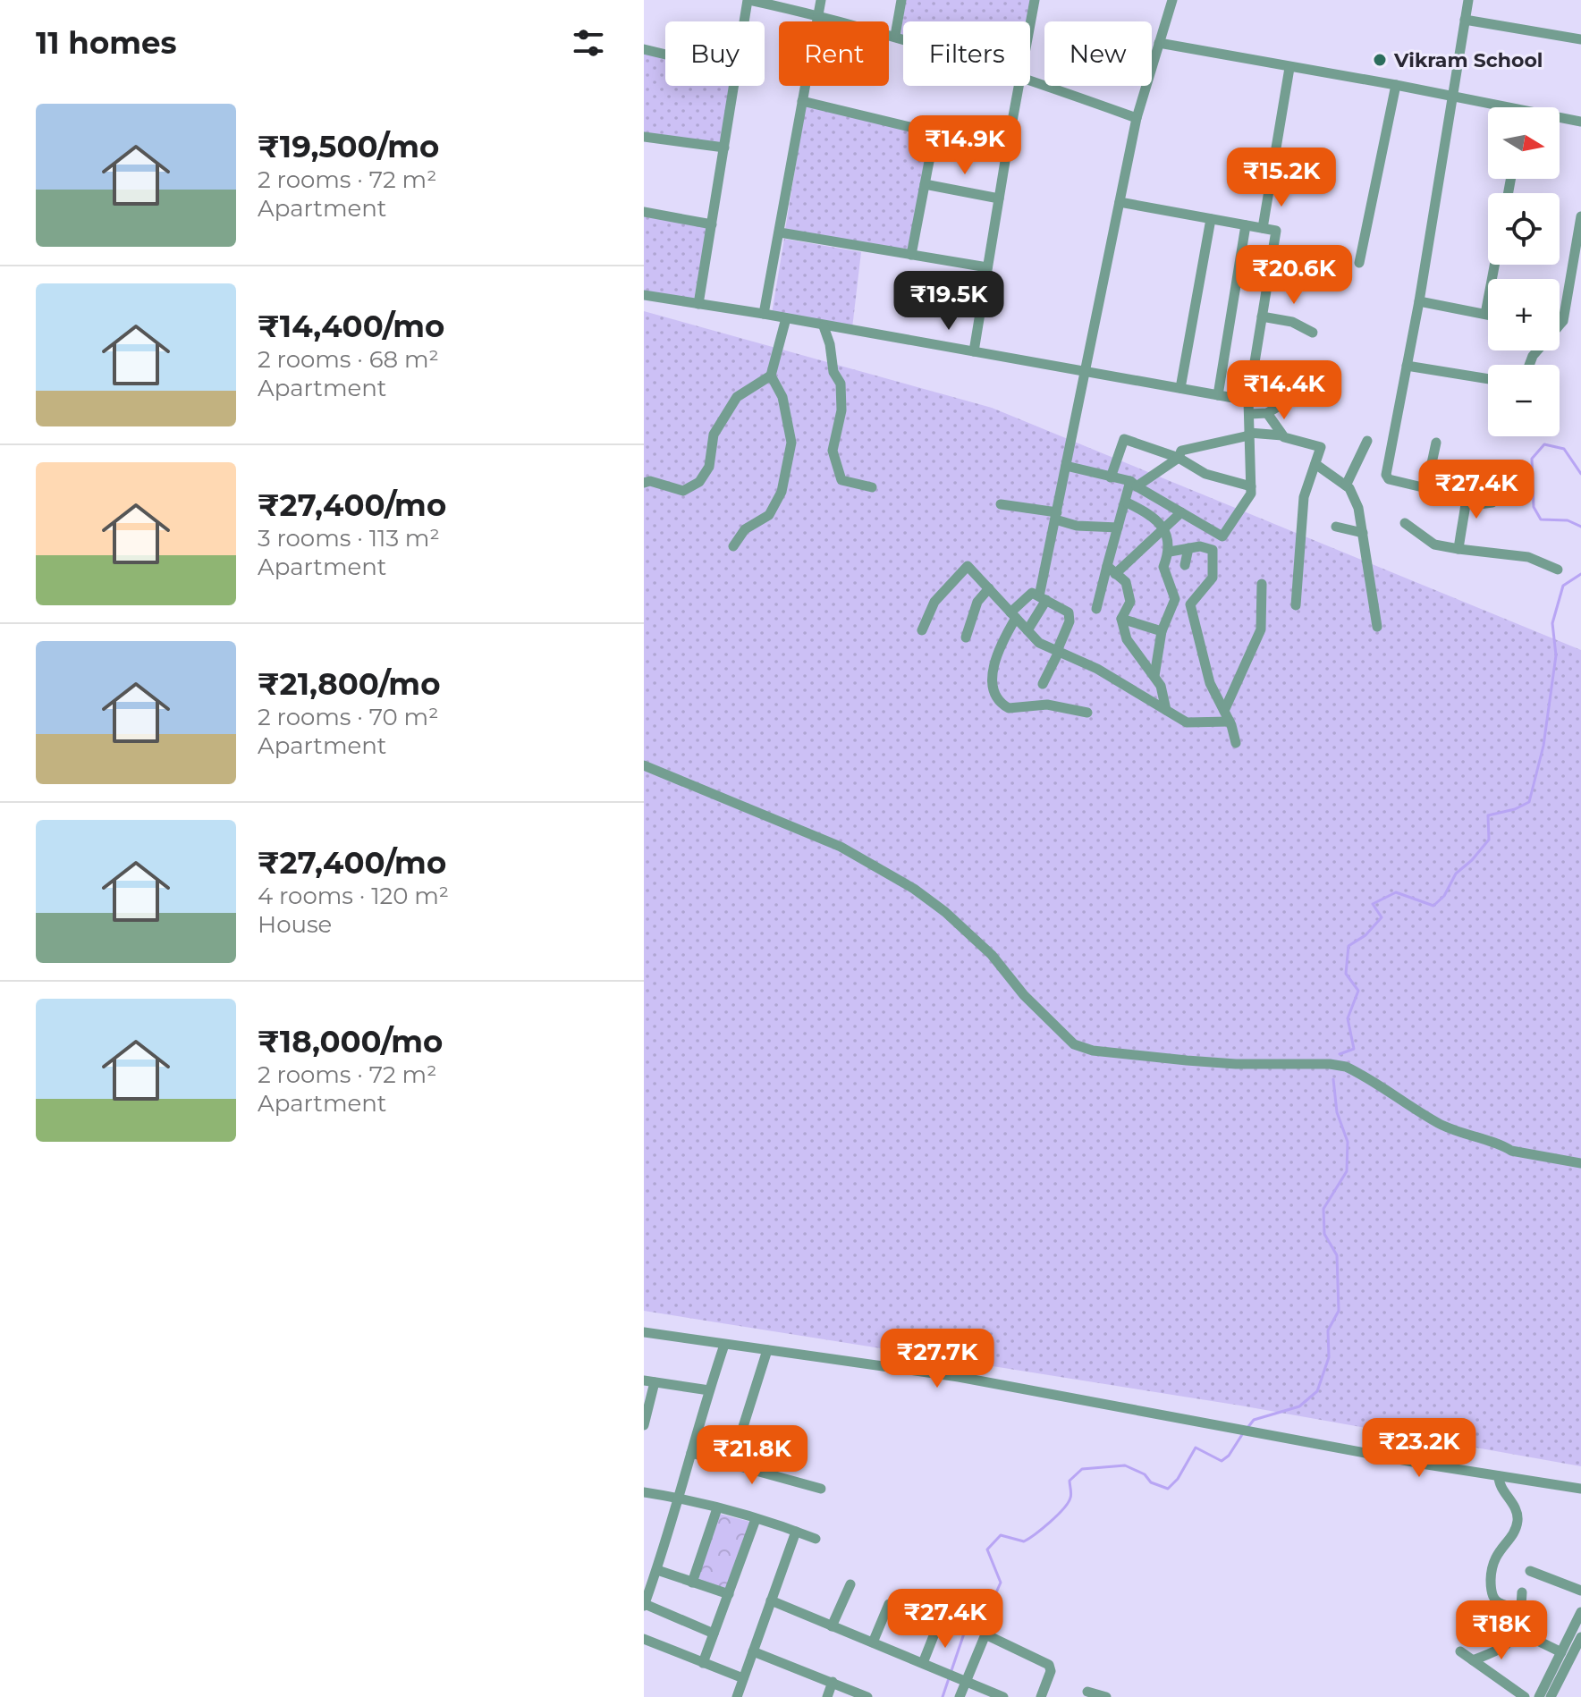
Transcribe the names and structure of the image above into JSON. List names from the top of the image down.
{
  "places": ["Vikram School"],
  "north": "right",
  "page": {
    "heading": "11 homes",
    "chip": [
      "Buy",
      "Rent",
      "Filters",
      "New"
    ],
    "list": [
      {
        "name": "₹19,500/mo",
        "note": "2 rooms · 72 m² · Apartment"
      },
      {
        "name": "₹14,400/mo",
        "note": "2 rooms · 68 m² · Apartment"
      },
      {
        "name": "₹27,400/mo",
        "note": "3 rooms · 113 m² · Apartment"
      },
      {
        "name": "₹21,800/mo",
        "note": "2 rooms · 70 m² · Apartment"
      },
      {
        "name": "₹27,400/mo",
        "note": "4 rooms · 120 m² · House"
      },
      {
        "name": "₹18,000/mo",
        "note": "2 rooms · 72 m² · Apartment"
      }
    ],
    "map_buttons": ["+", "−"],
    "price": [
      "₹14.9K",
      "₹15.2K",
      "₹20.6K",
      "₹19.5K",
      "₹14.4K",
      "₹27.4K",
      "₹27.7K",
      "₹23.2K",
      "₹21.8K",
      "₹27.4K",
      "₹18K"
    ]
  }
}
